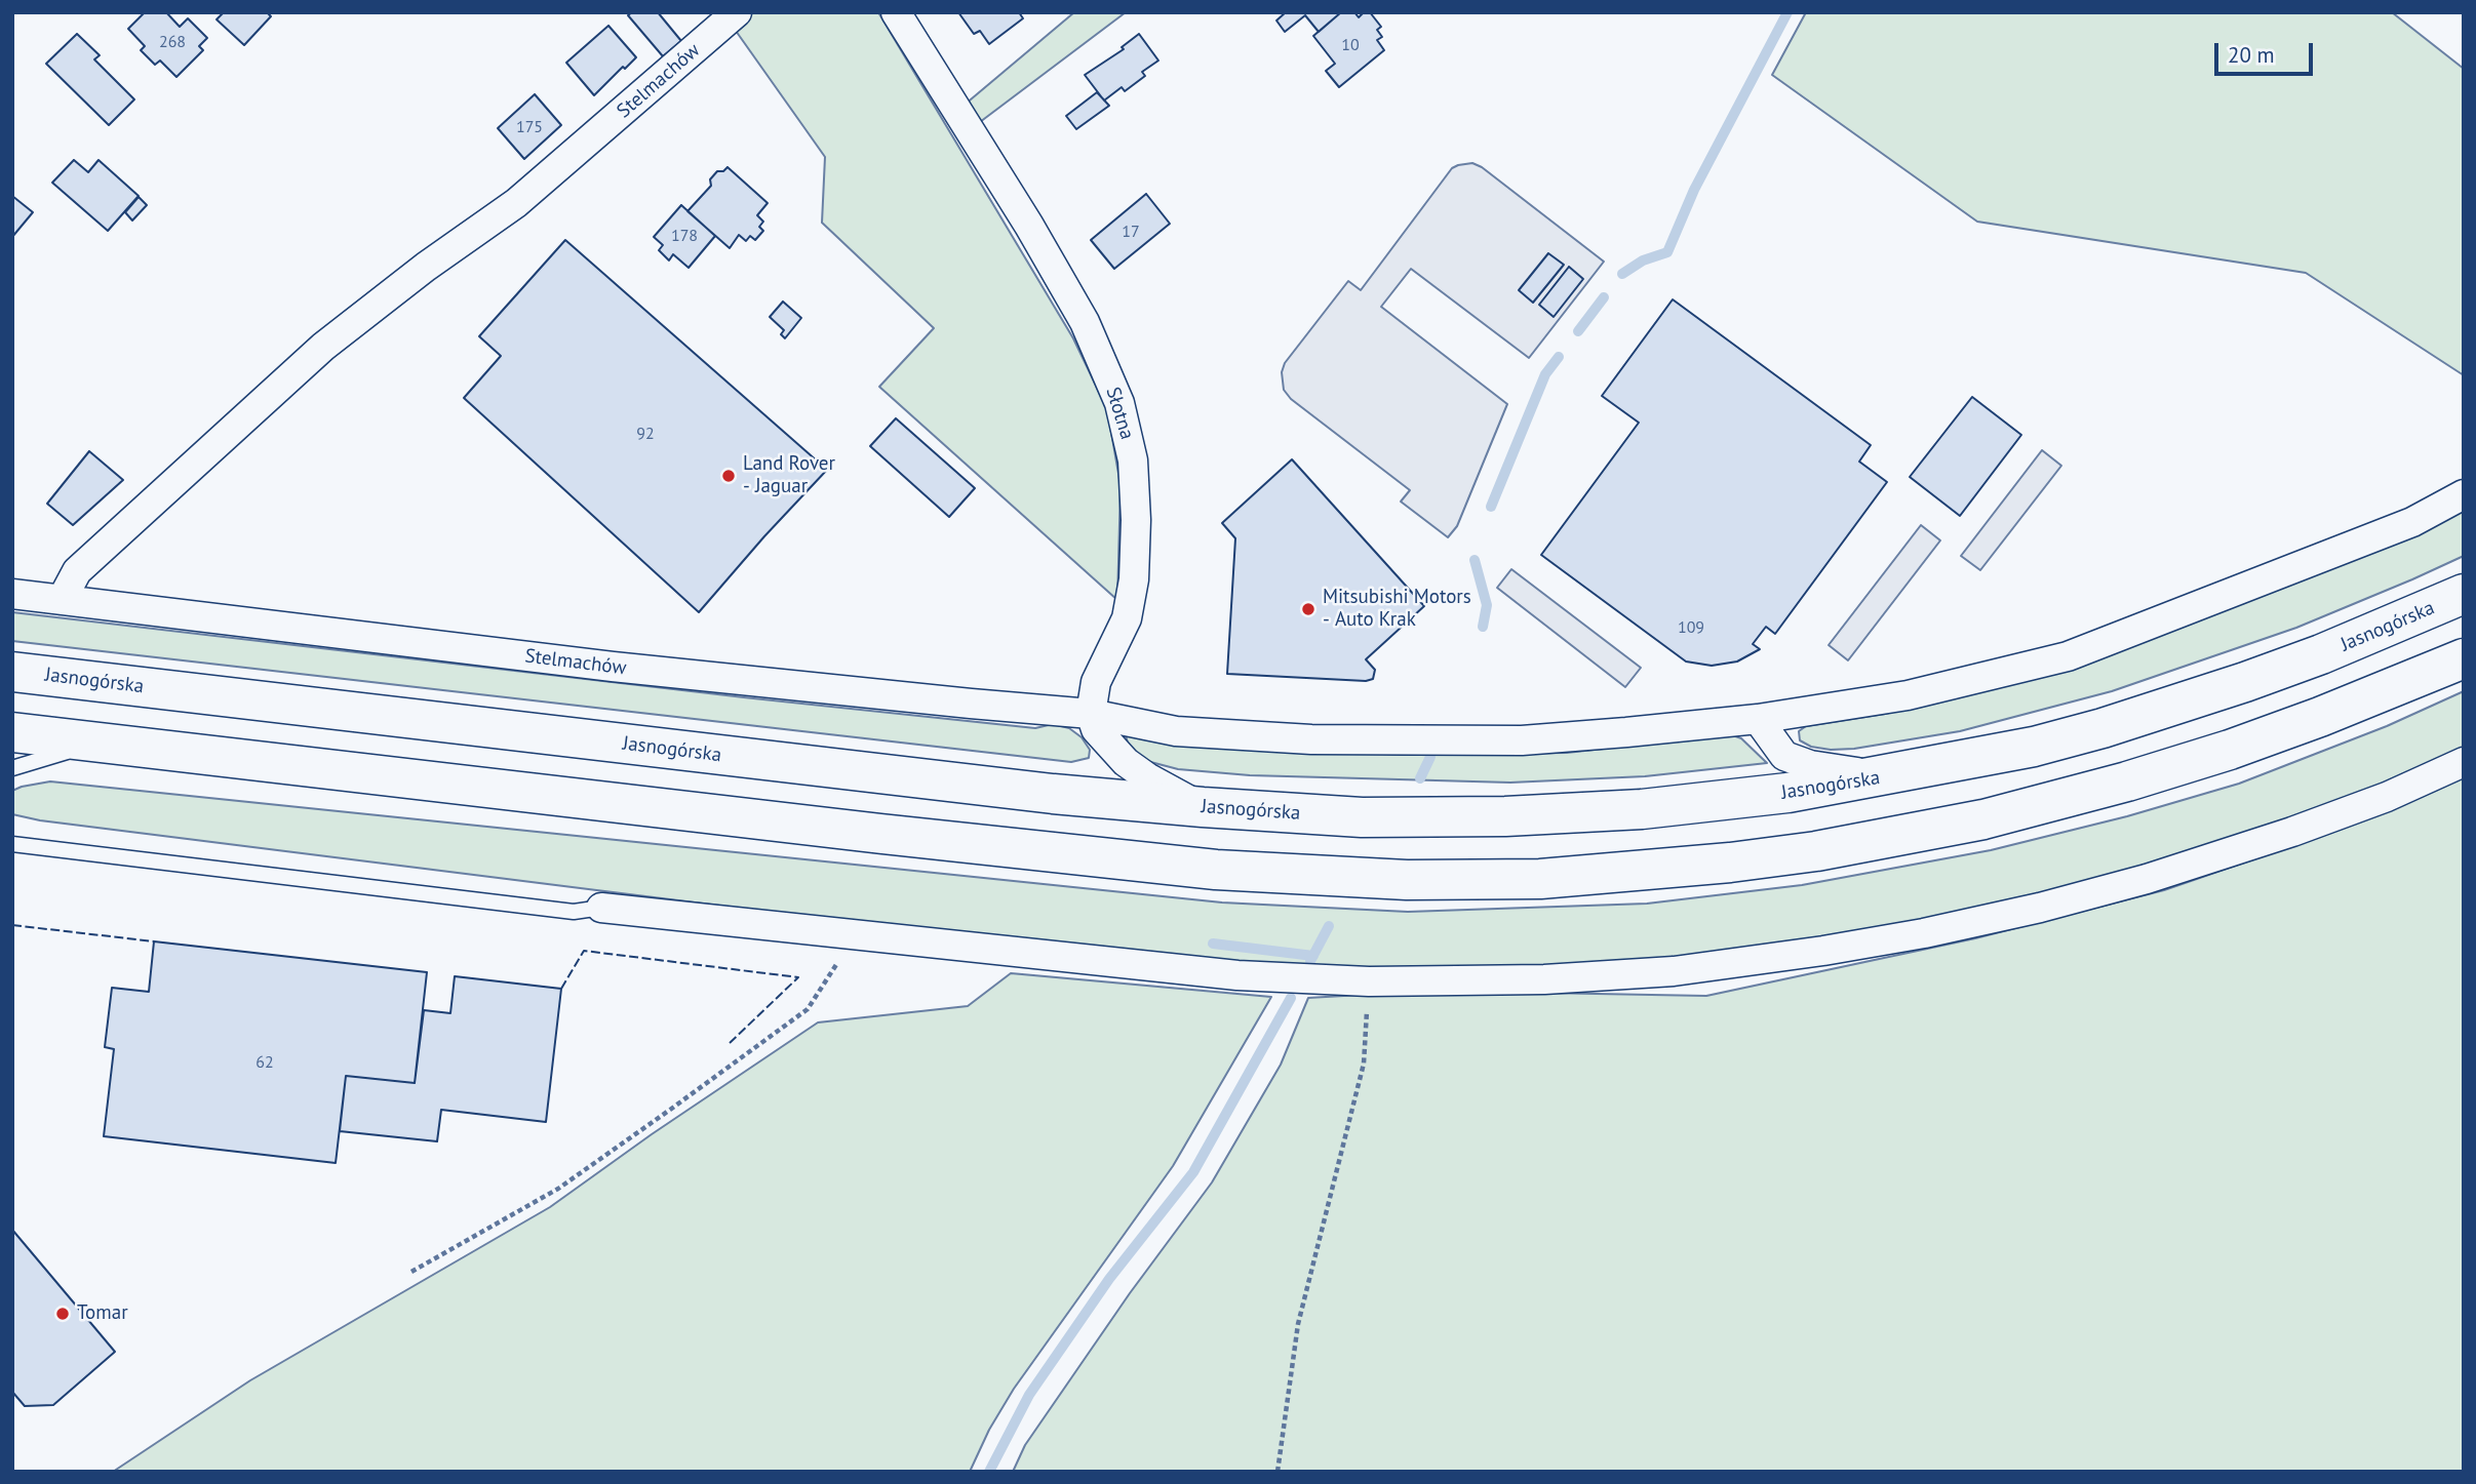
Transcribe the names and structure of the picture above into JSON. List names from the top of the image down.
{
  "streets": {
    "main road": ["Jasnogórska"],
    "street": ["Stelmachów", "Słotna"]
  },
  "crossings": [
    ["Stelmachów", "Słotna"]
  ],
  "places": ["Land Rover - Jaguar", "Mitsubishi Motors - Auto Krak", "Tomar"],
  "house_numbers": [
    "268",
    "10",
    "175",
    "17",
    "178",
    "92",
    "109",
    "62"
  ],
  "scale_bar": "20 m"
}
